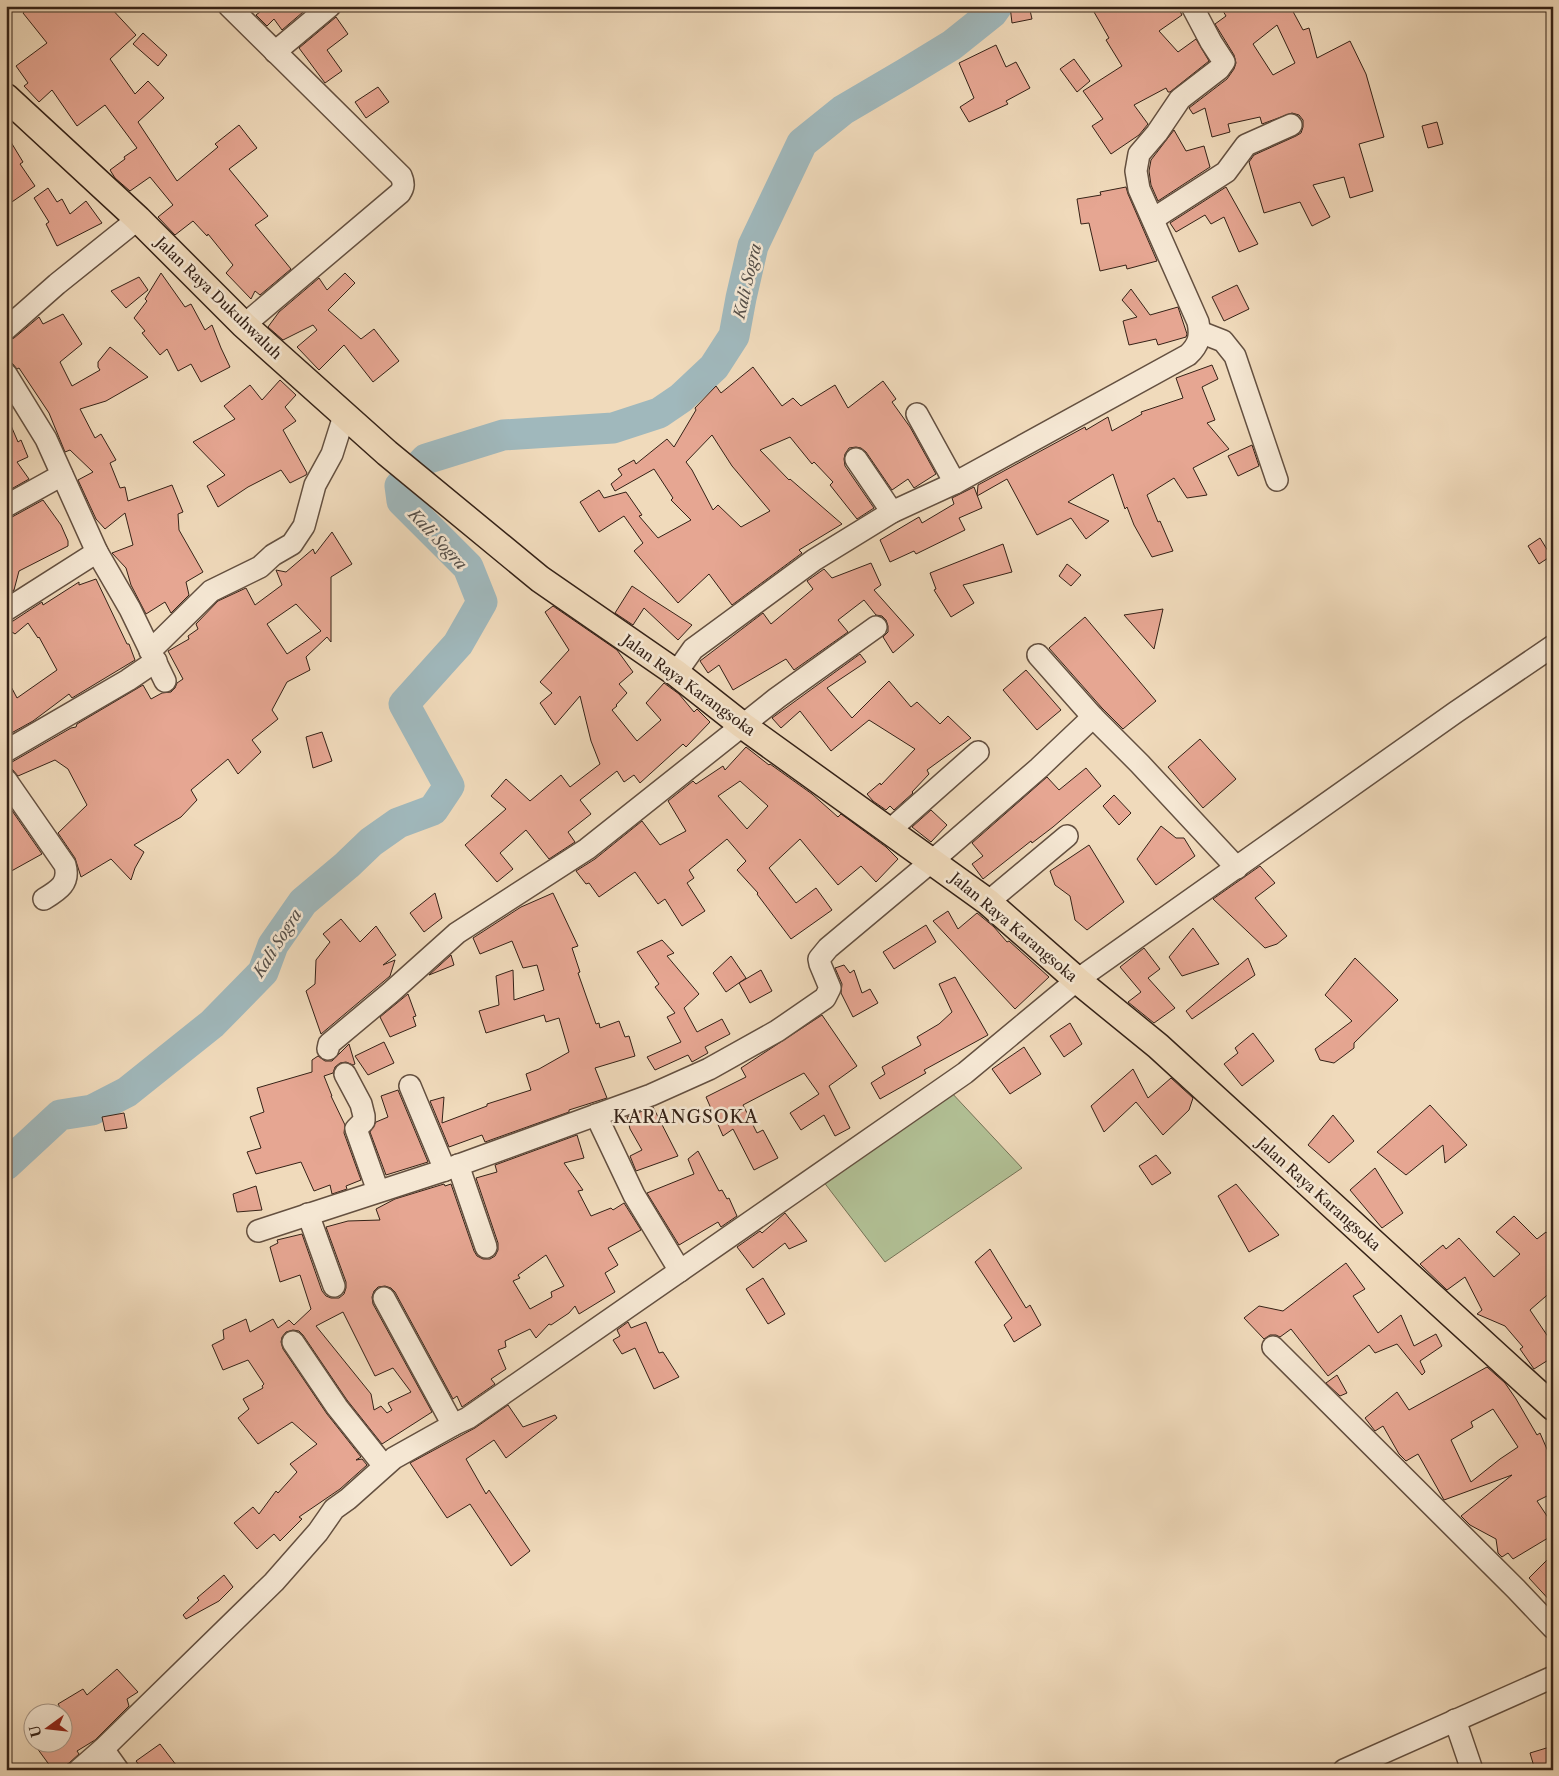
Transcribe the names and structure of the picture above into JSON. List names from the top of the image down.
{
  "streets": {
    "main road": ["Jalan Raya Dukuhwaluh", "Jalan Raya Karangsoka"]
  },
  "crossings": [
    ["Jalan Raya Dukuhwaluh", "Jalan Raya Karangsoka"]
  ],
  "districts": ["KARANGSOKA"],
  "water": ["Kali Sogra"],
  "north": "left"
}
